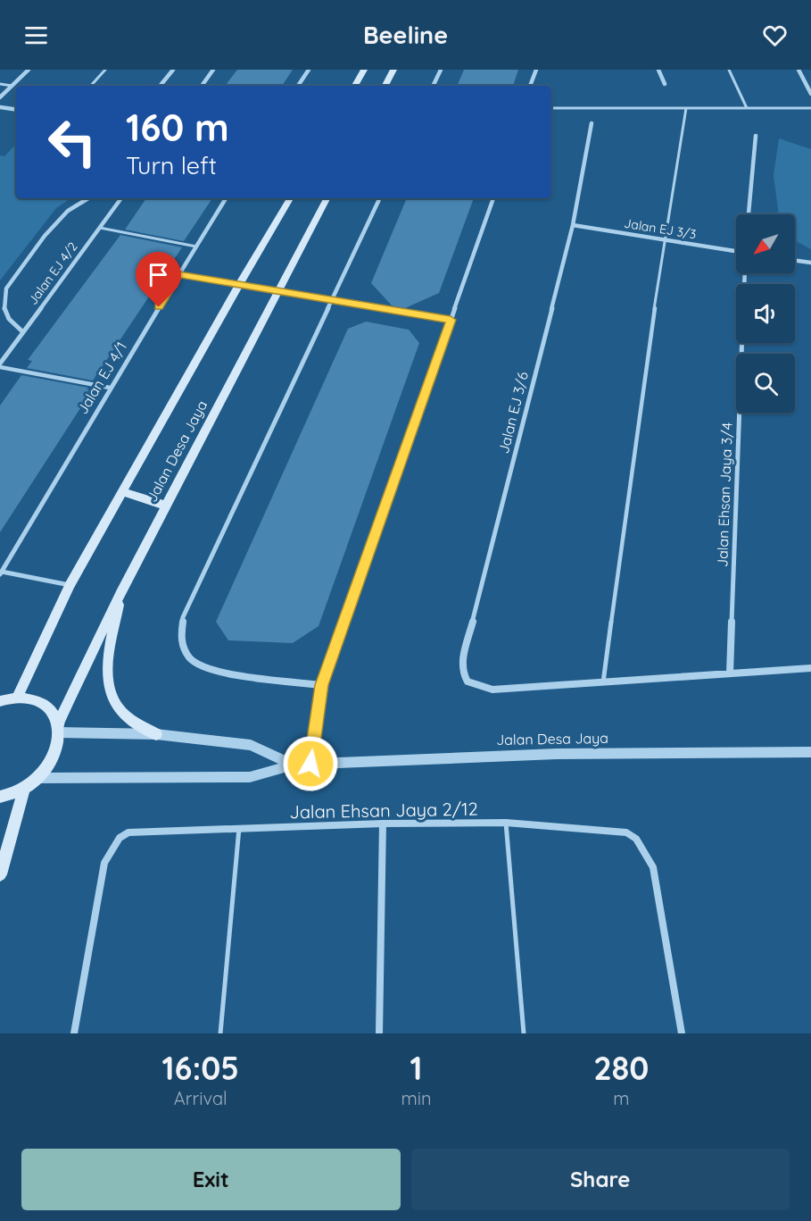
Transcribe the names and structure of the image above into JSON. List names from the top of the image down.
{
  "streets": {
    "main road": ["Jalan Desa Jaya"],
    "street": [
      "Jalan EJ 3/3",
      "Jalan EJ 4/2",
      "Jalan EJ 4/1",
      "Jalan EJ 3/6",
      "Jalan Ehsan Jaya 3/4",
      "Jalan Ehsan Jaya 2/12"
    ]
  },
  "crossings": [
    ["Jalan EJ 3/3", "Jalan EJ 3/6"]
  ],
  "north": "bottom left",
  "page": {
    "header": "Beeline",
    "turn": ["160 m", "Turn left"],
    "eta": [
      "16:05",
      "Arrival",
      "1",
      "min",
      "280",
      "m"
    ],
    "buttons": ["Exit", "Share"]
  }
}
